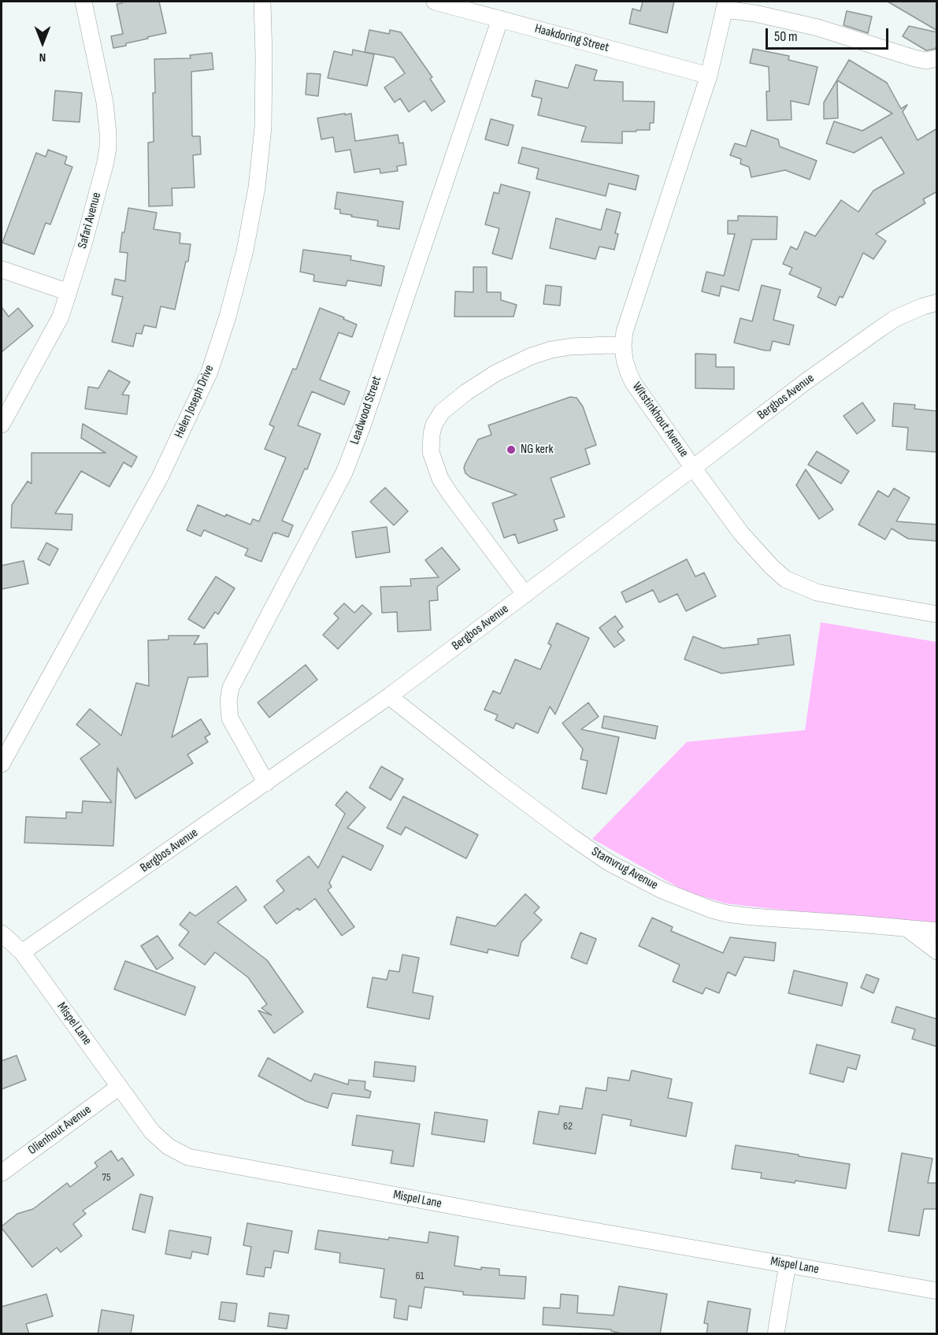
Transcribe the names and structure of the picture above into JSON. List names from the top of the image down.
{
  "streets": {
    "street": [
      "Haakdoring Street",
      "Safari Avenue",
      "Bergbos Avenue",
      "Helen Joseph Drive",
      "Leadwood Street",
      "Witstinkhout Avenue",
      "Stamvrug Avenue",
      "Mispel Lane",
      "Olienhout Avenue"
    ]
  },
  "crossings": [
    ["Haakdoring Street", "Leadwood Street"],
    ["Haakdoring Street", "Witstinkhout Avenue"],
    ["Bergbos Avenue", "Leadwood Street"],
    ["Bergbos Avenue", "Witstinkhout Avenue"],
    ["Bergbos Avenue", "Stamvrug Avenue"],
    ["Bergbos Avenue", "Mispel Lane"],
    ["Mispel Lane", "Olienhout Avenue"]
  ],
  "places": ["NG kerk"],
  "house_numbers": ["62", "75", "61"],
  "scale_bar": "50 m",
  "north": "bottom"
}
